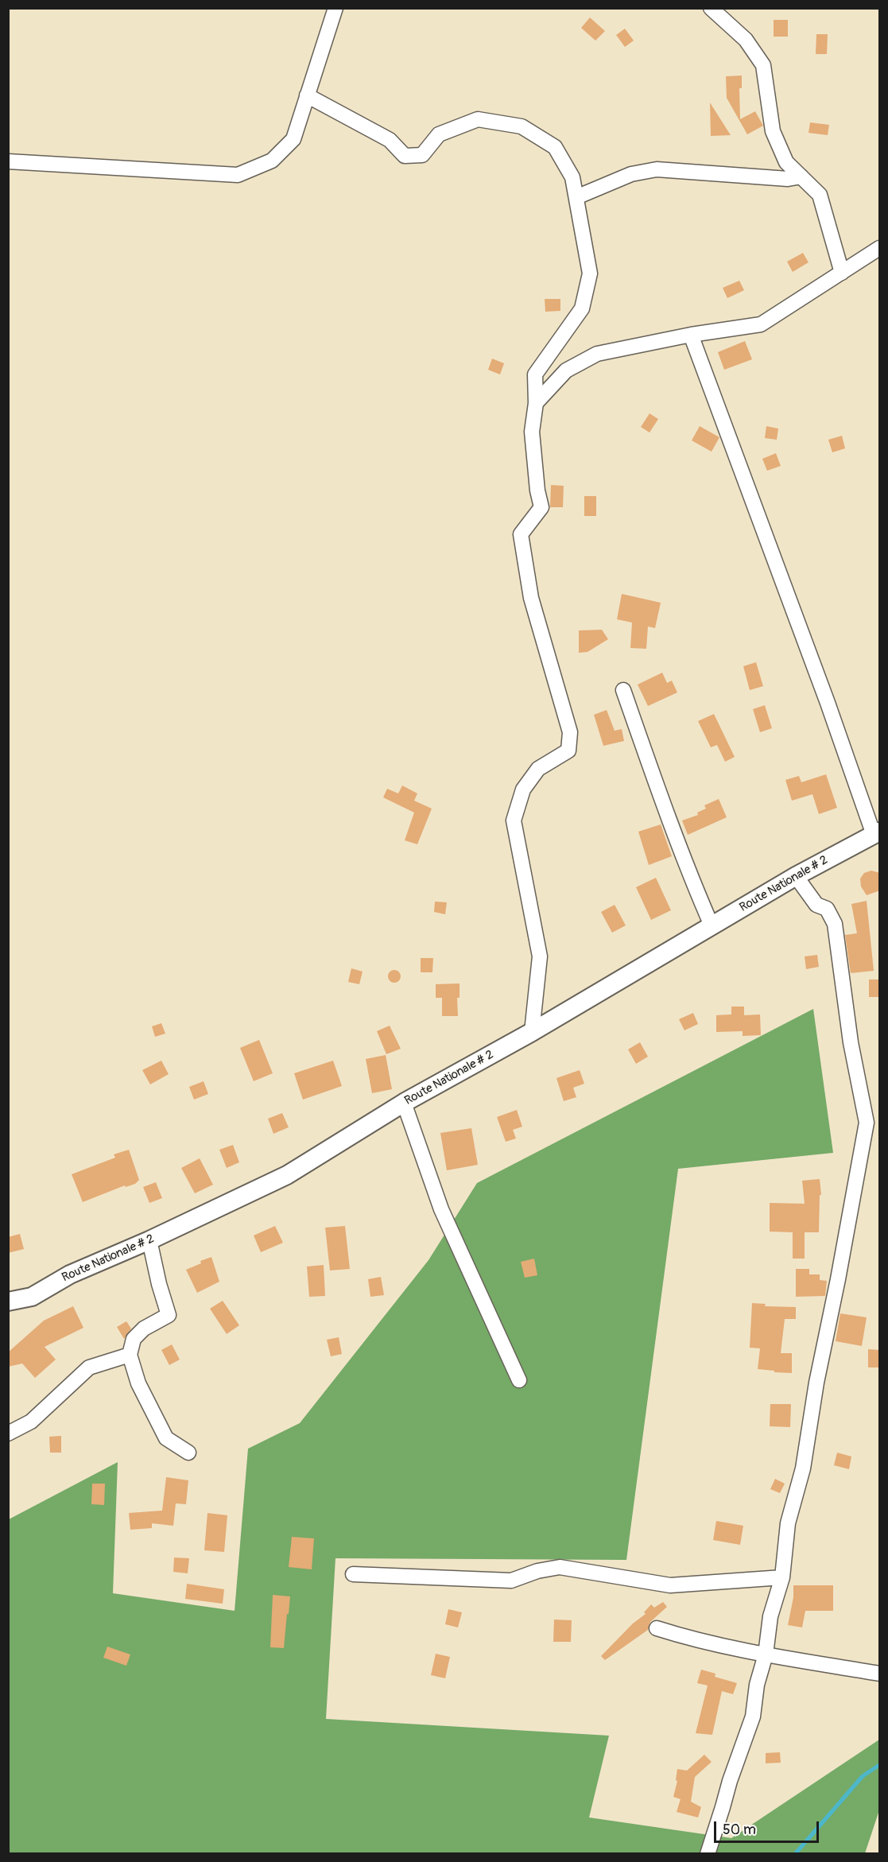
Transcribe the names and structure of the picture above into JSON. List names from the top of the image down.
{
  "streets": {
    "main road": ["Route Nationale # 2"]
  },
  "scale_bar": "50 m"
}
